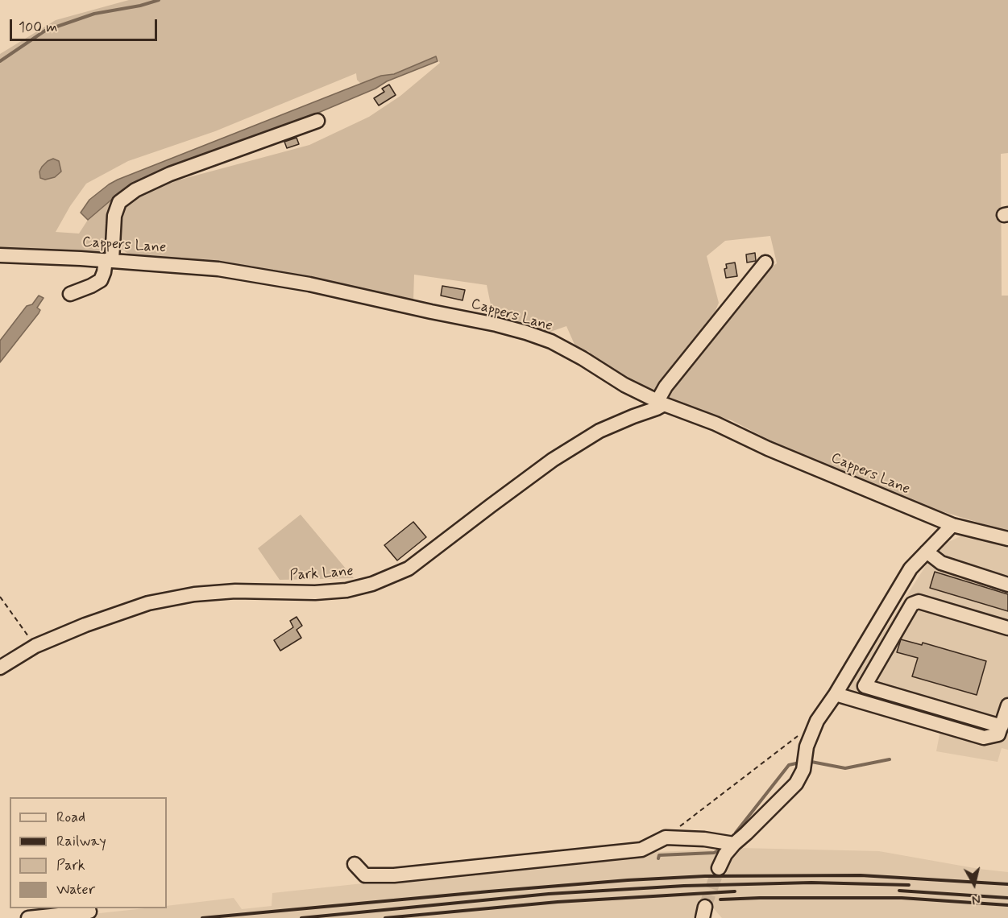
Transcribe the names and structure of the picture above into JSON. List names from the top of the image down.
{
  "streets": {
    "street": ["Cappers Lane", "Park Lane"]
  },
  "crossings": [
    ["Cappers Lane", "Park Lane"]
  ],
  "legend": [
    "Road",
    "Railway",
    "Park",
    "Water"
  ],
  "scale_bar": "100 m",
  "north": "bottom"
}
